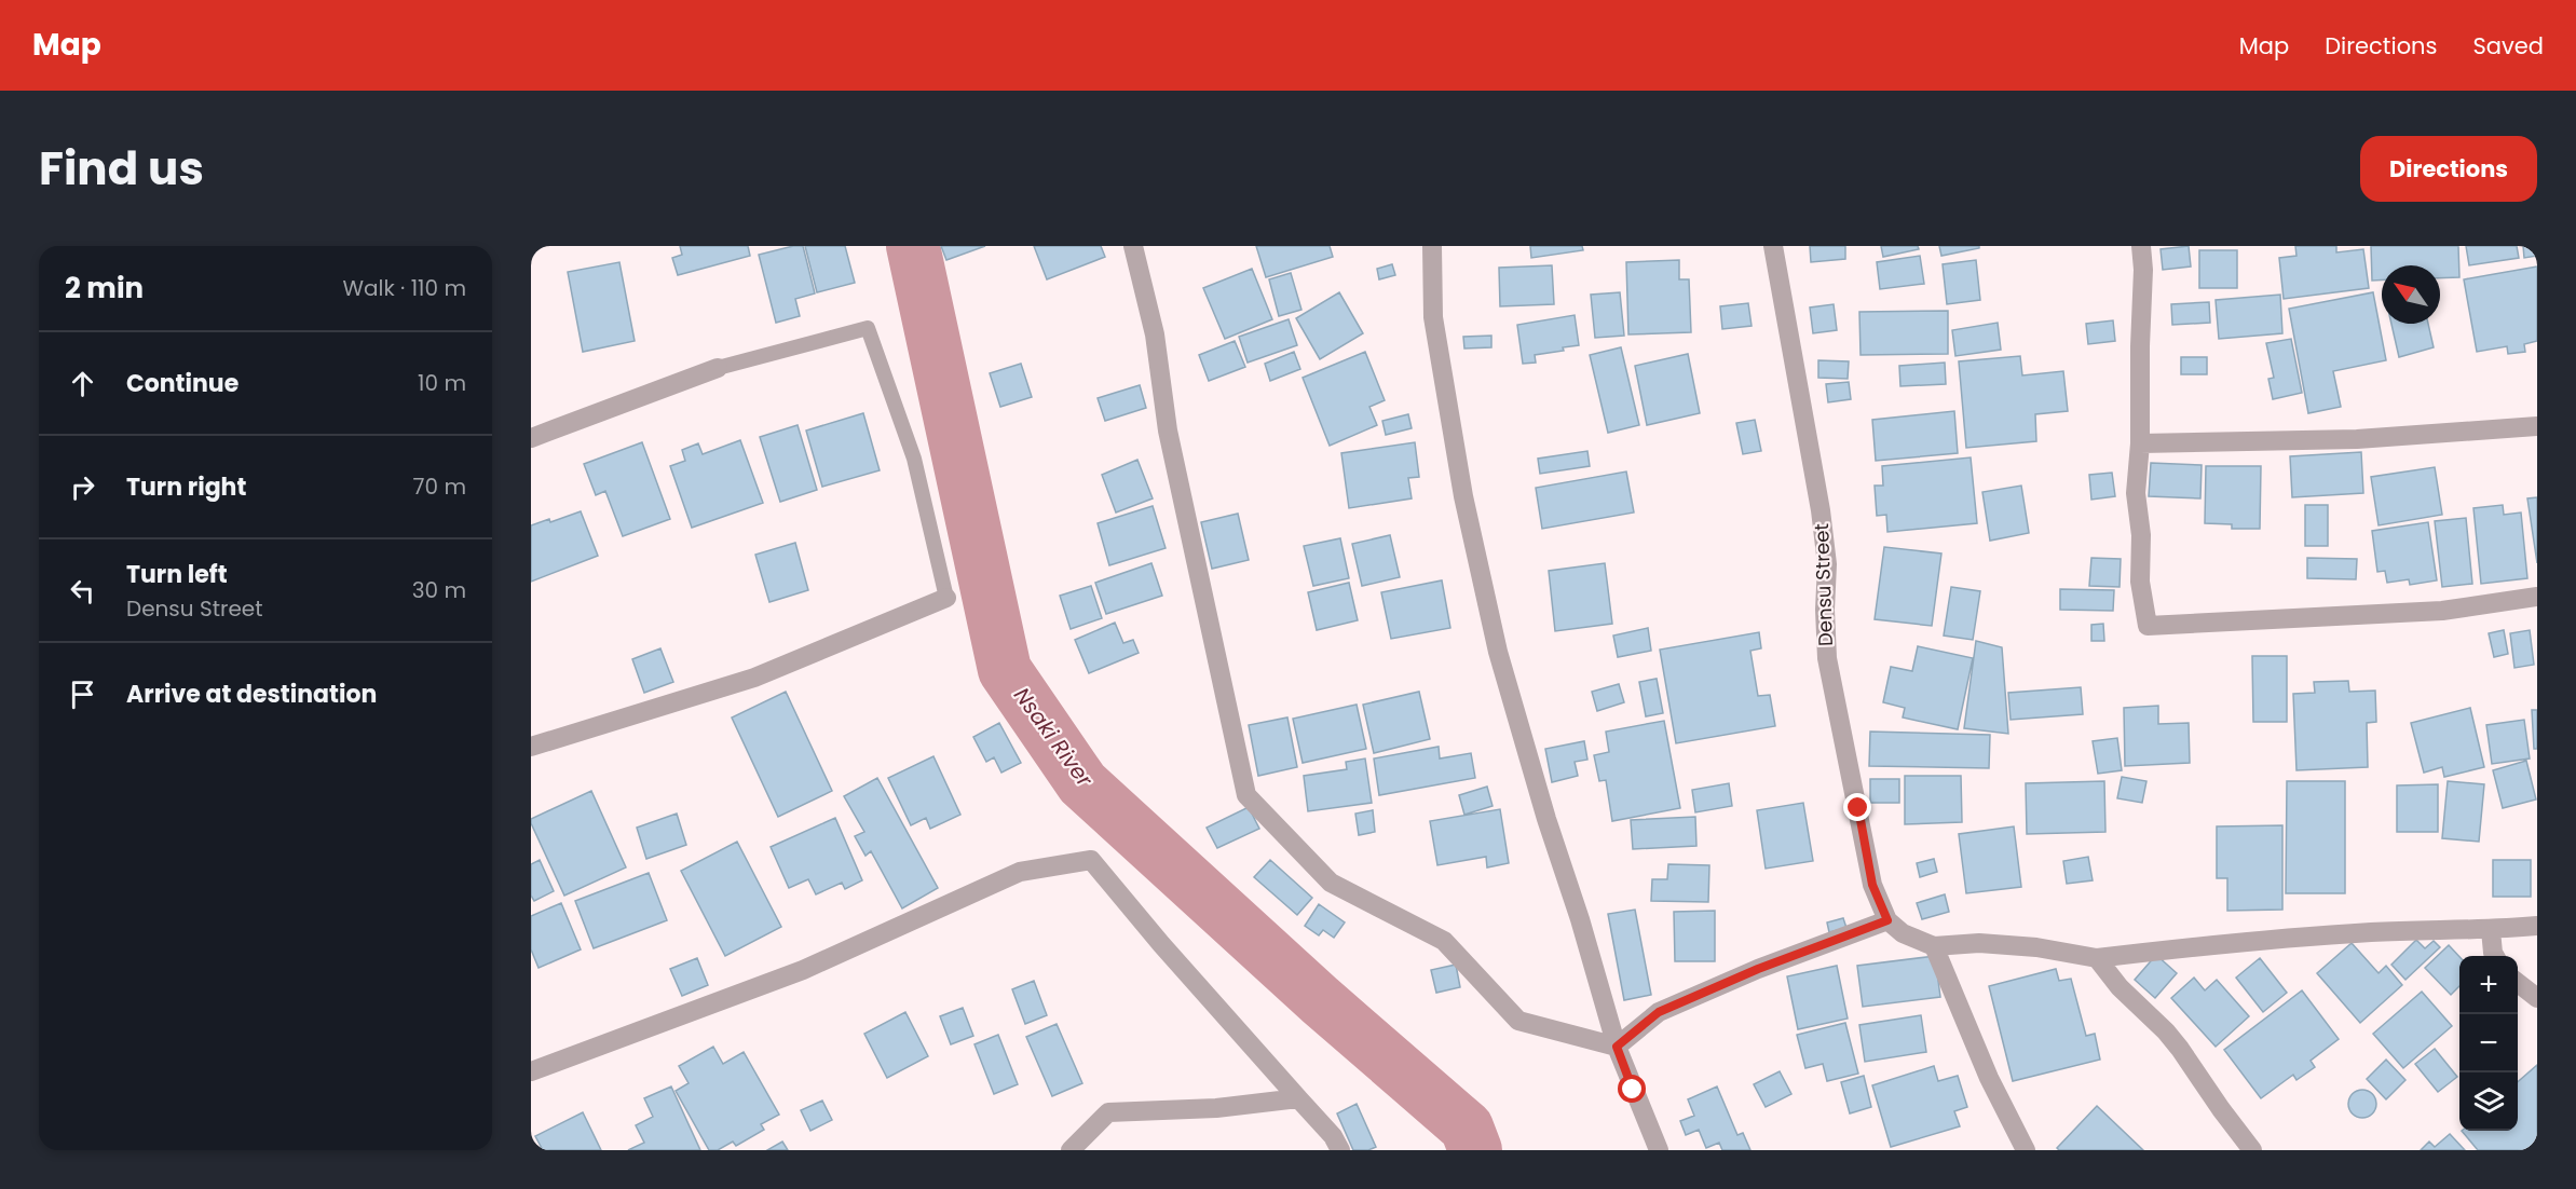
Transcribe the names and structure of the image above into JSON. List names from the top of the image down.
{
  "streets": {
    "street": ["Densu Street"]
  },
  "water": ["Nsaki River"],
  "north": "top left",
  "page": {
    "header": "Map",
    "nav": ["Map", "Directions", "Saved"],
    "title": "Find us",
    "buttons": "Directions",
    "heading": ["2 min", "Walk · 110 m"],
    "list": [
      ["Continue", "10 m"],
      ["Turn right", "70 m"],
      ["Turn left", "Densu Street", "30 m"],
      "Arrive at destination"
    ],
    "map_buttons": ["+", "−"]
  }
}
